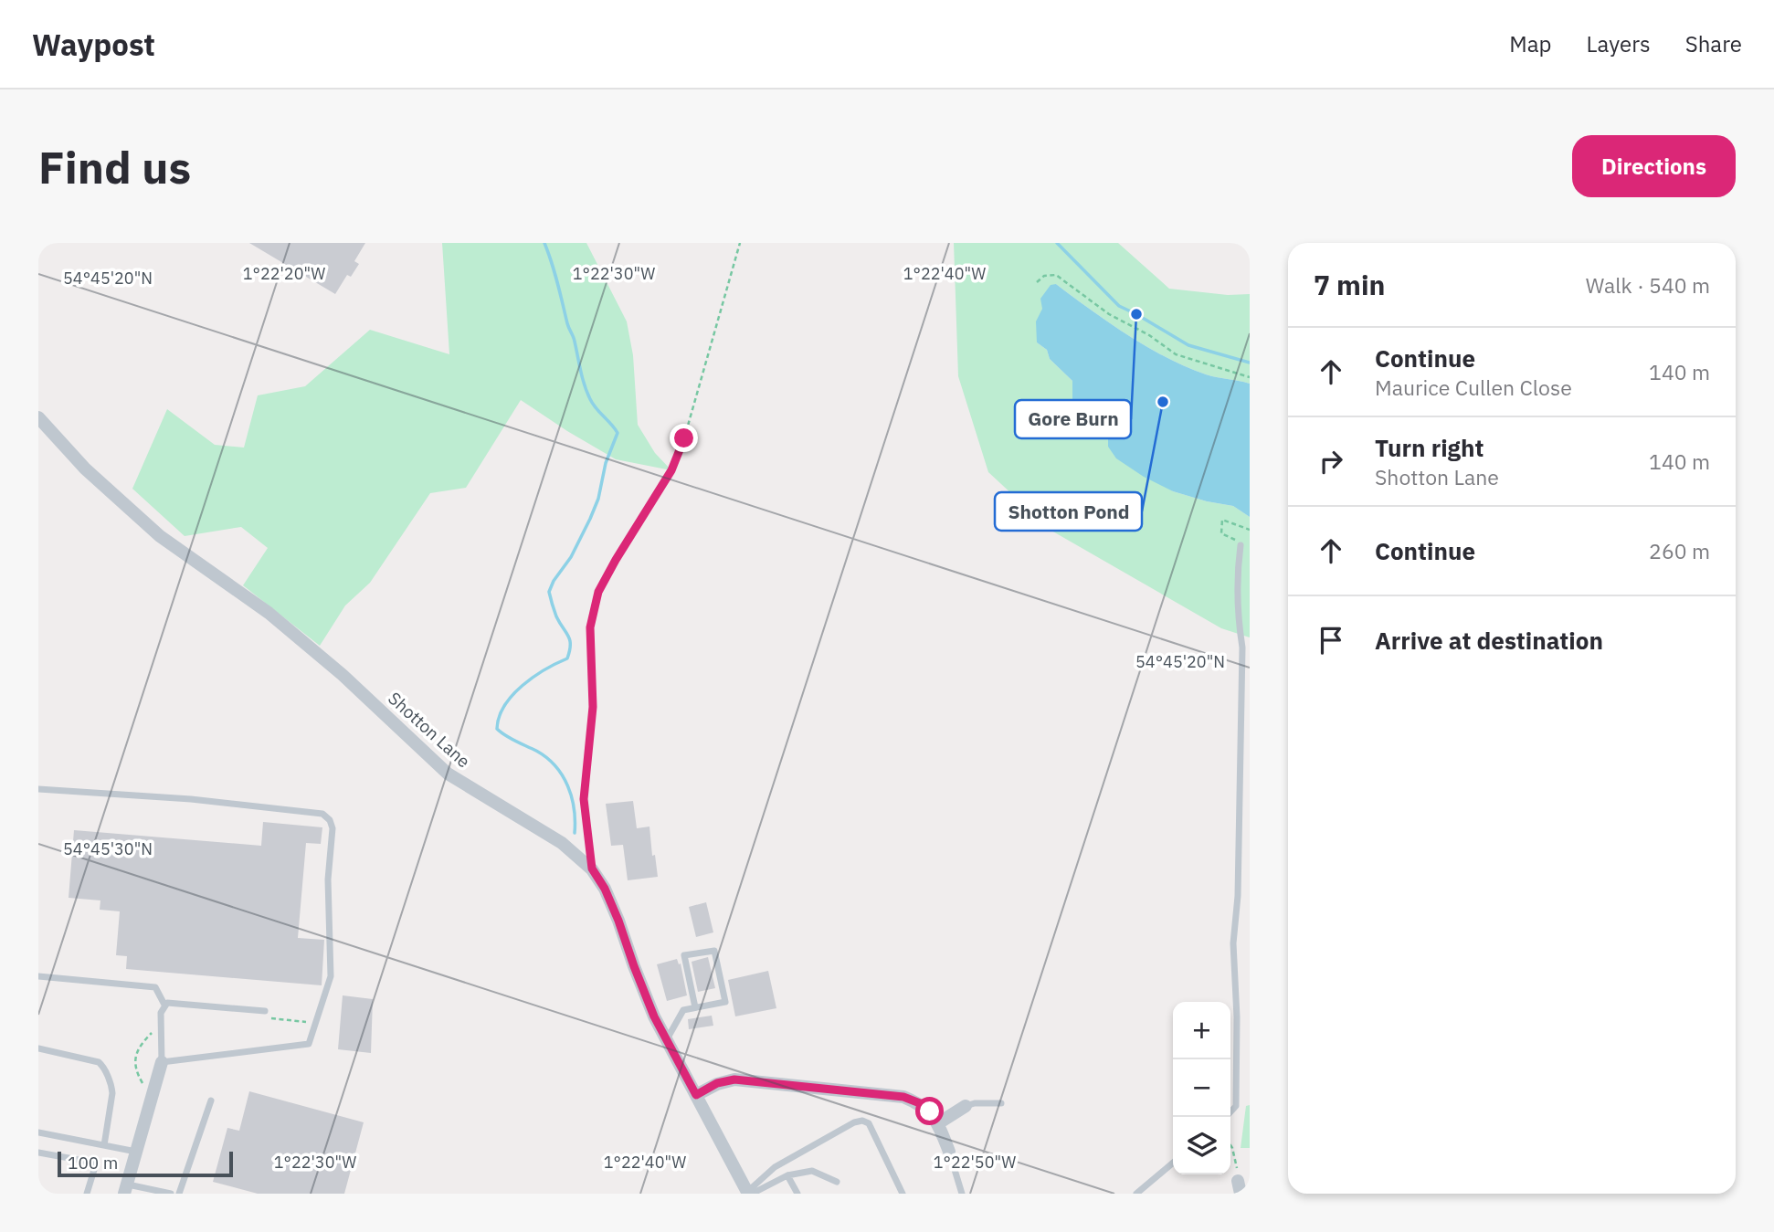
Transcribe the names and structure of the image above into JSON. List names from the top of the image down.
{
  "streets": {
    "street": ["Shotton Lane"]
  },
  "places": ["Gore Burn", "Shotton Pond"],
  "scale_bar": "100 m",
  "page": {
    "header": "Waypost",
    "nav": ["Map", "Layers", "Share"],
    "buttons": "Directions",
    "title": "Find us",
    "heading": ["7 min", "Walk · 540 m"],
    "list": [
      ["Continue", "Maurice Cullen Close", "140 m"],
      ["Turn right", "Shotton Lane", "140 m"],
      ["Continue", "260 m"],
      "Arrive at destination"
    ],
    "map_buttons": ["+", "−"],
    "scale": "100 m"
  },
  "coordinates": [
    "1°22'20\"W",
    "1°22'30\"W",
    "1°22'40\"W",
    "54°45'20\"N",
    "54°45'30\"N",
    "1°22'50\"W"
  ]
}
